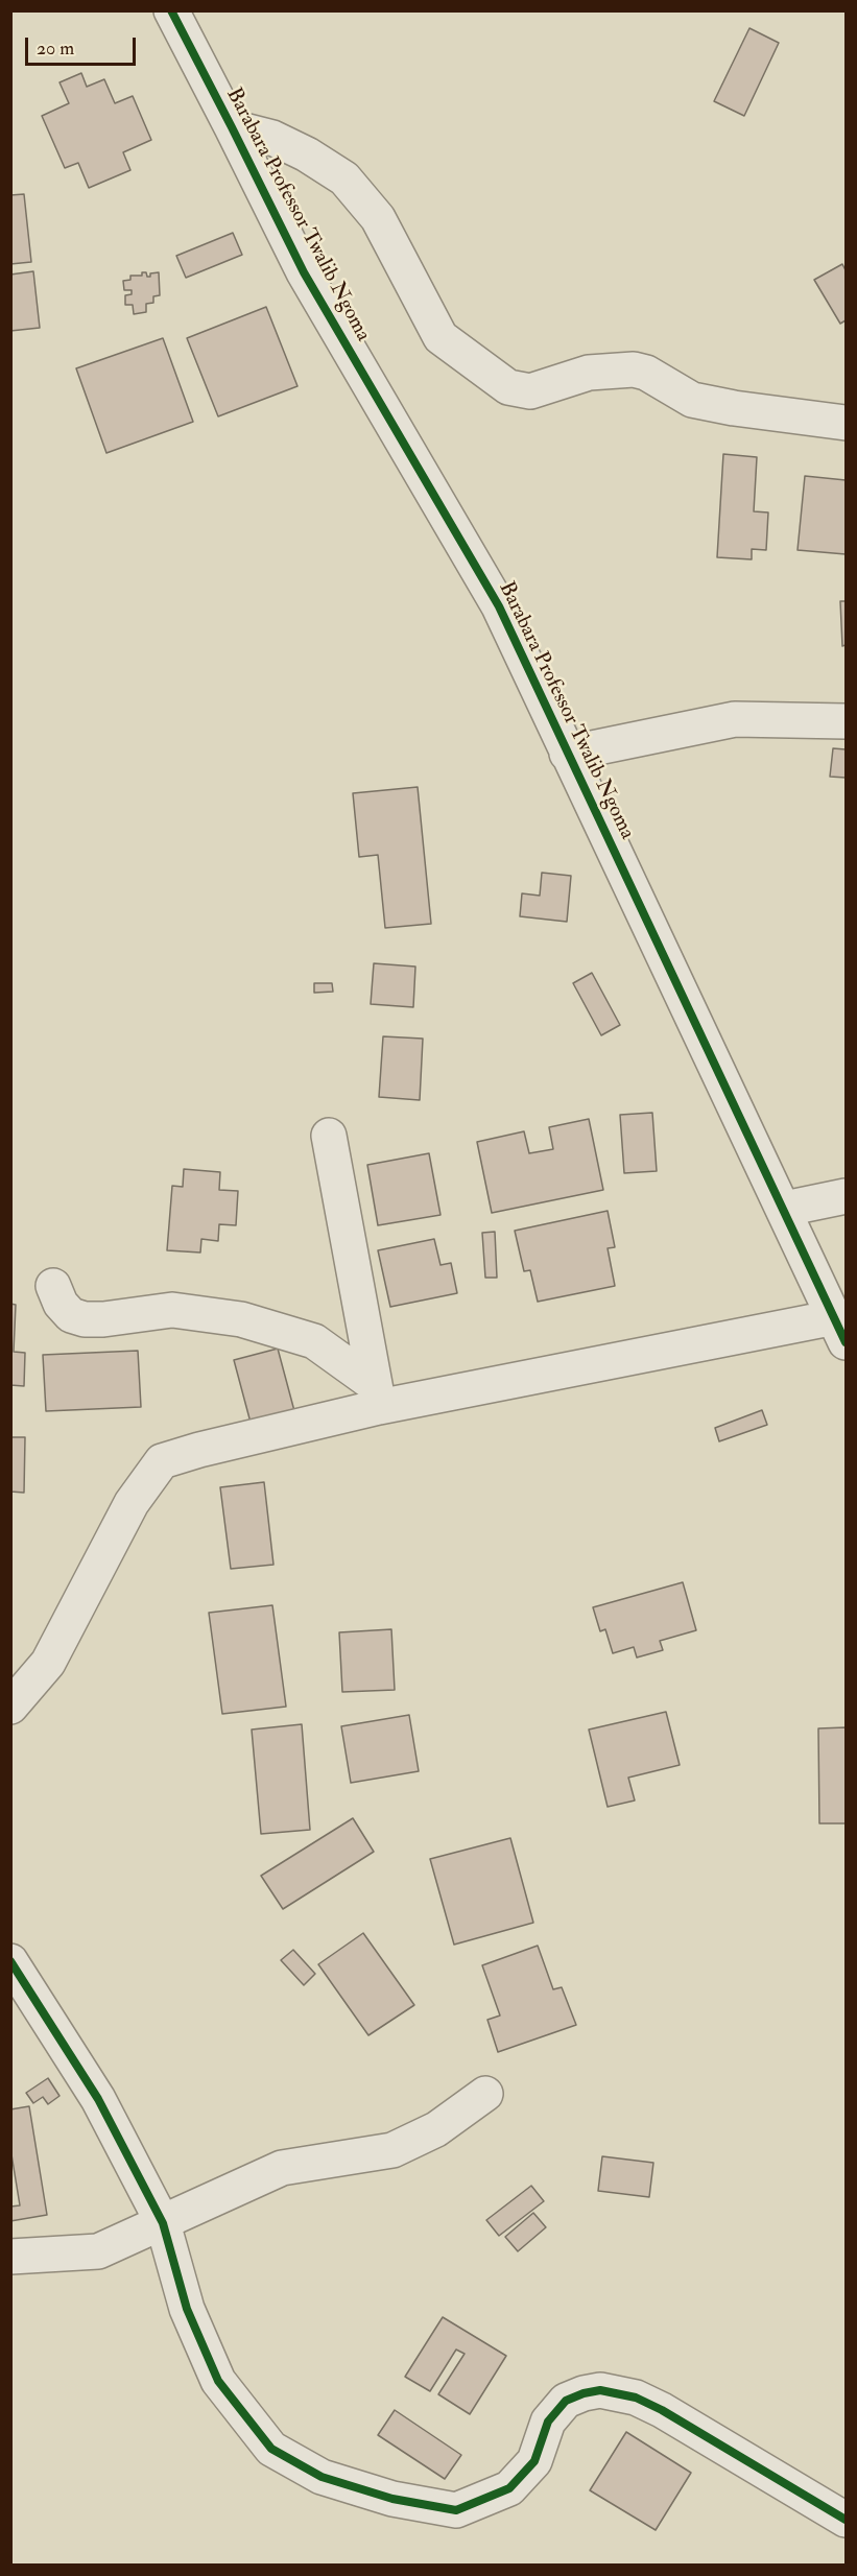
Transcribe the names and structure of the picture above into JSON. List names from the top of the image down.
{
  "streets": {
    "street": ["Barabara Professor Twalib Ngoma"]
  },
  "scale_bar": "20 m"
}
